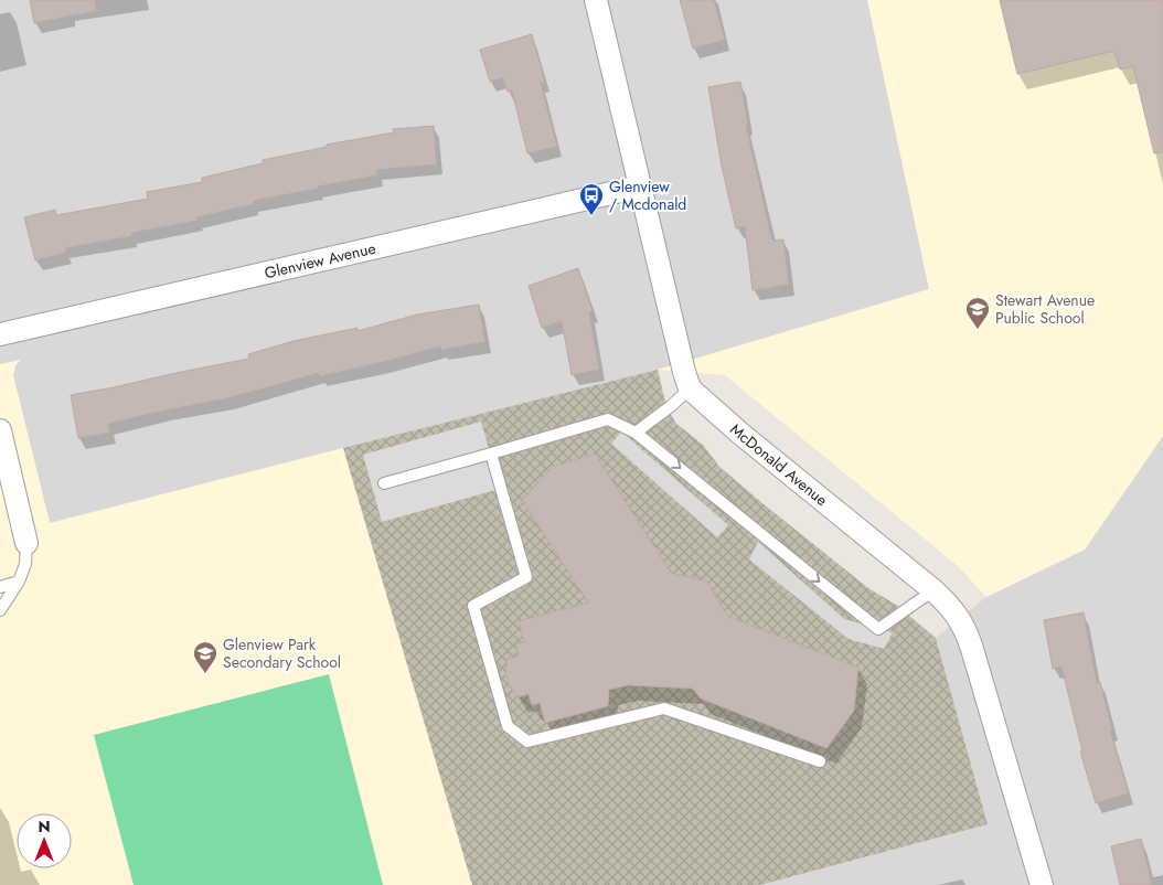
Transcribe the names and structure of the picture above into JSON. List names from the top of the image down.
{
  "streets": {
    "street": ["Glenview Avenue", "McDonald Avenue"]
  },
  "places": {
    "bus stop": ["Glenview / Mcdonald"],
    "school or university": ["Stewart Avenue Public School", "Glenview Park Secondary School"]
  },
  "north": "top"
}
